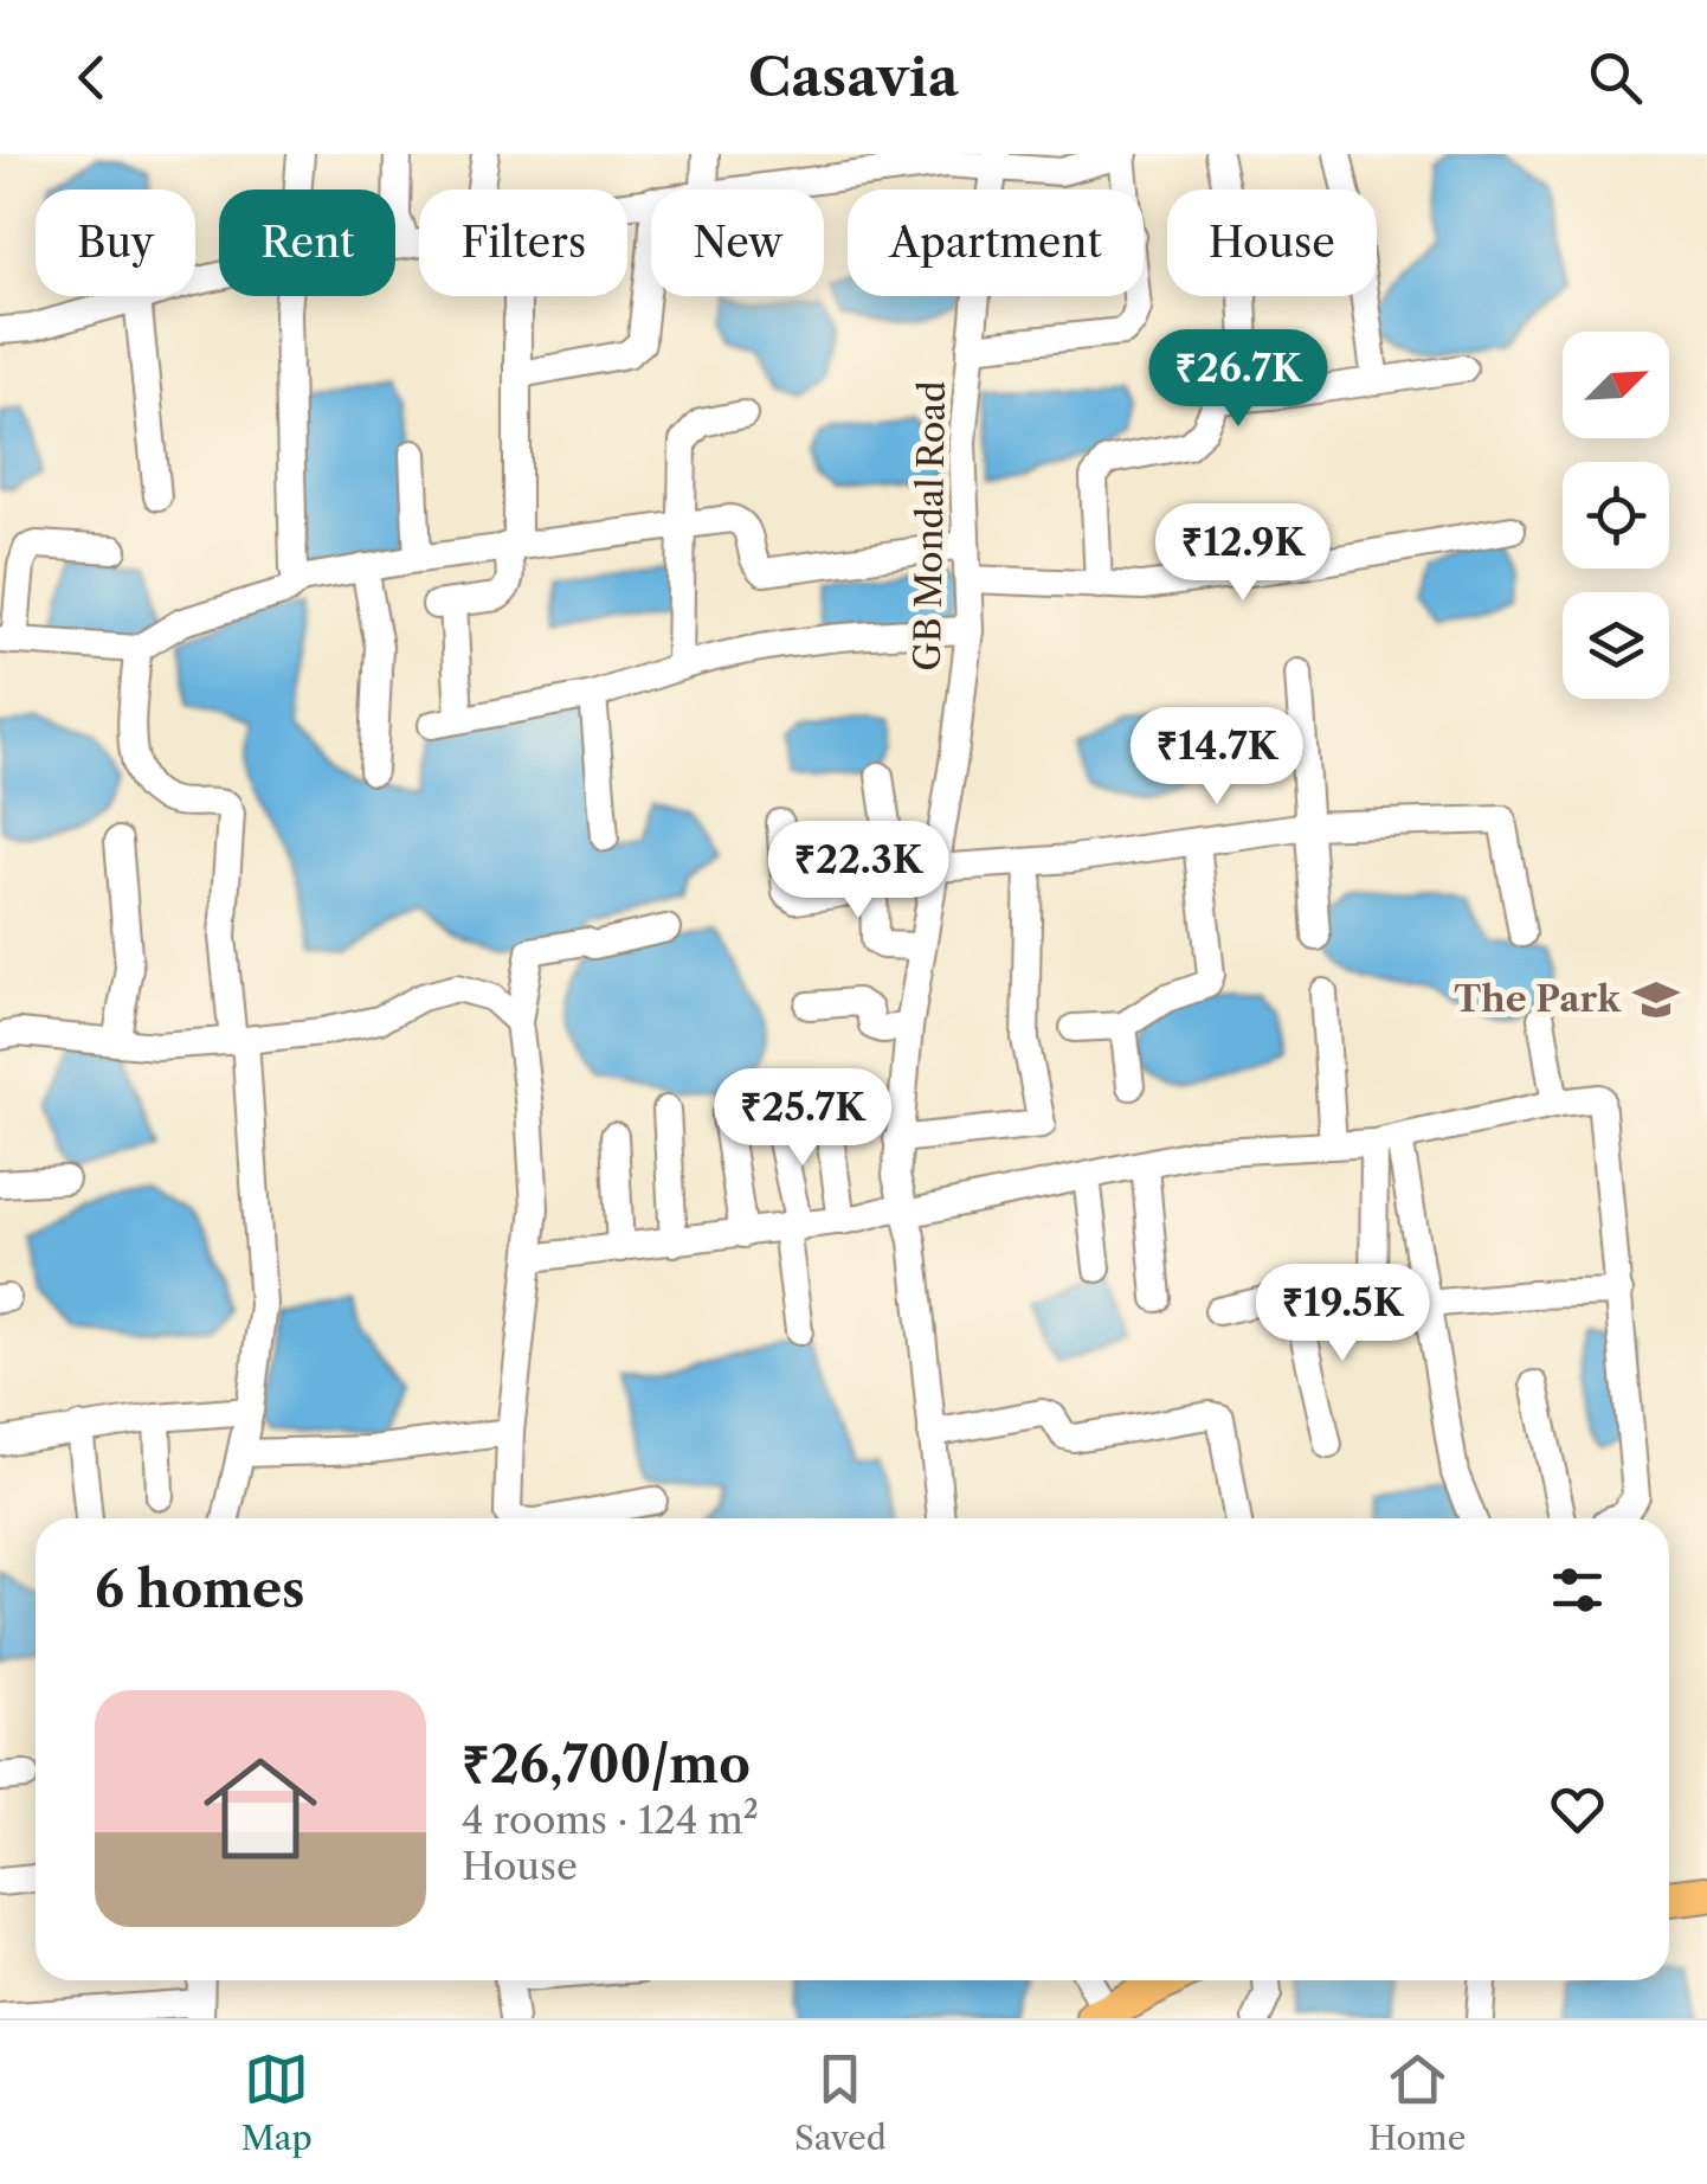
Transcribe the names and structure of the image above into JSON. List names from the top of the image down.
{
  "streets": {
    "street": ["GB Mondal Road"]
  },
  "places": {
    "school or university": ["The Park"]
  },
  "north": "top right",
  "page": {
    "header": "Casavia",
    "chip": [
      "Buy",
      "Rent",
      "Filters",
      "New",
      "Apartment",
      "House"
    ],
    "price": [
      "₹26.7K",
      "₹12.9K",
      "₹14.7K",
      "₹22.3K",
      "₹25.7K",
      "₹19.5K"
    ],
    "heading": "6 homes",
    "list": [
      {
        "name": "₹26,700/mo",
        "note": "4 rooms · 124 m² · House"
      }
    ],
    "tabs": ["Map", "Saved", "Home"]
  }
}
